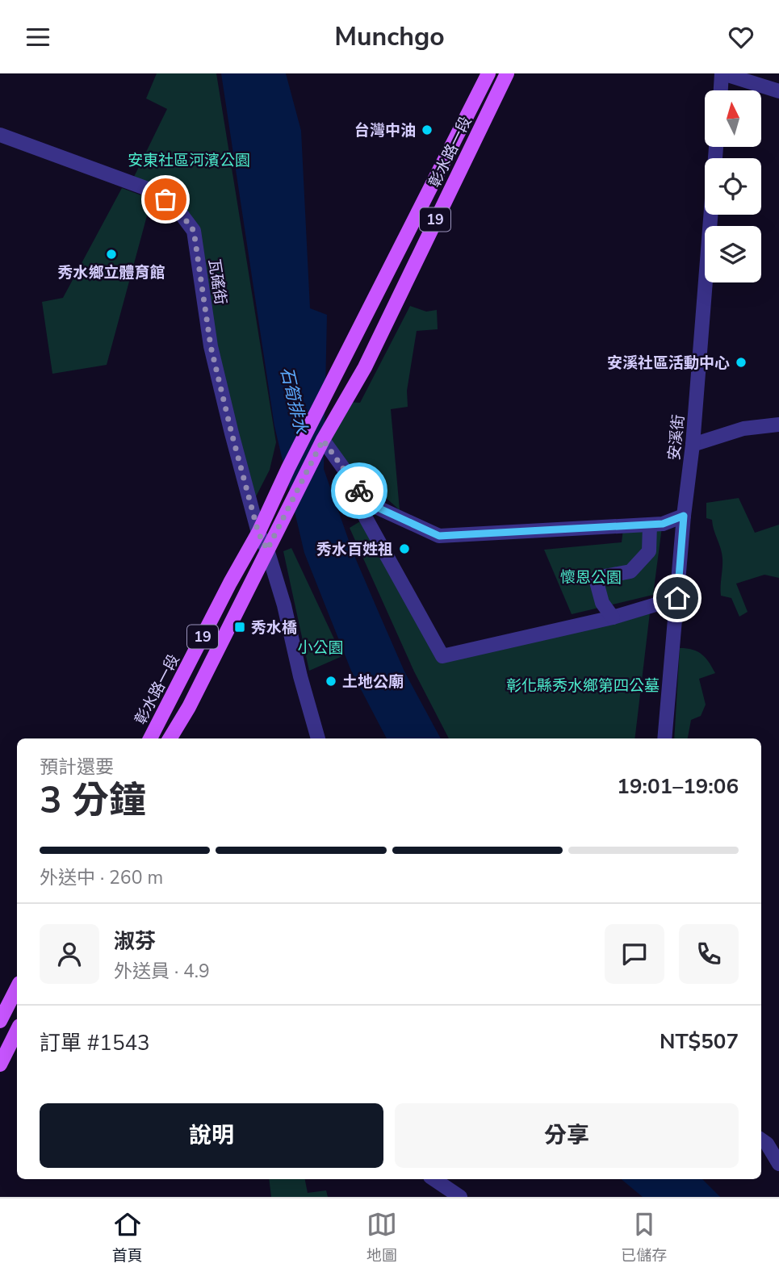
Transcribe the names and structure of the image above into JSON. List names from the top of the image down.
{
  "streets": {
    "main road": ["彰水路一段", "19"],
    "street": ["瓦磘街", "安溪街"]
  },
  "crossings": [
    ["彰水路一段", "19"],
    ["彰水路一段", "瓦磘街"],
    ["19", "瓦磘街"]
  ],
  "water": ["石筍排水"],
  "parks": [
    "安東社區河濱公園",
    "懷恩公園",
    "小公園",
    "彰化縣秀水鄉第四公墓"
  ],
  "places": {
    "other": [
      "台灣中油",
      "秀水鄉立體育館",
      "安溪社區活動中心",
      "秀水百姓祖",
      "土地公廟"
    ],
    "transit": ["秀水橋"]
  },
  "north": "top",
  "page": {
    "header": "Munchgo",
    "heading": ["3 分鐘", "預計還要", "19:01–19:06"],
    "panel": [
      "淑芬",
      "外送員 · 4.9",
      "訂單 #1543",
      "NT$507"
    ],
    "bar": "外送中 · 260 m",
    "buttons": ["說明", "分享"],
    "tabs": ["首頁", "地圖", "已儲存"]
  }
}
